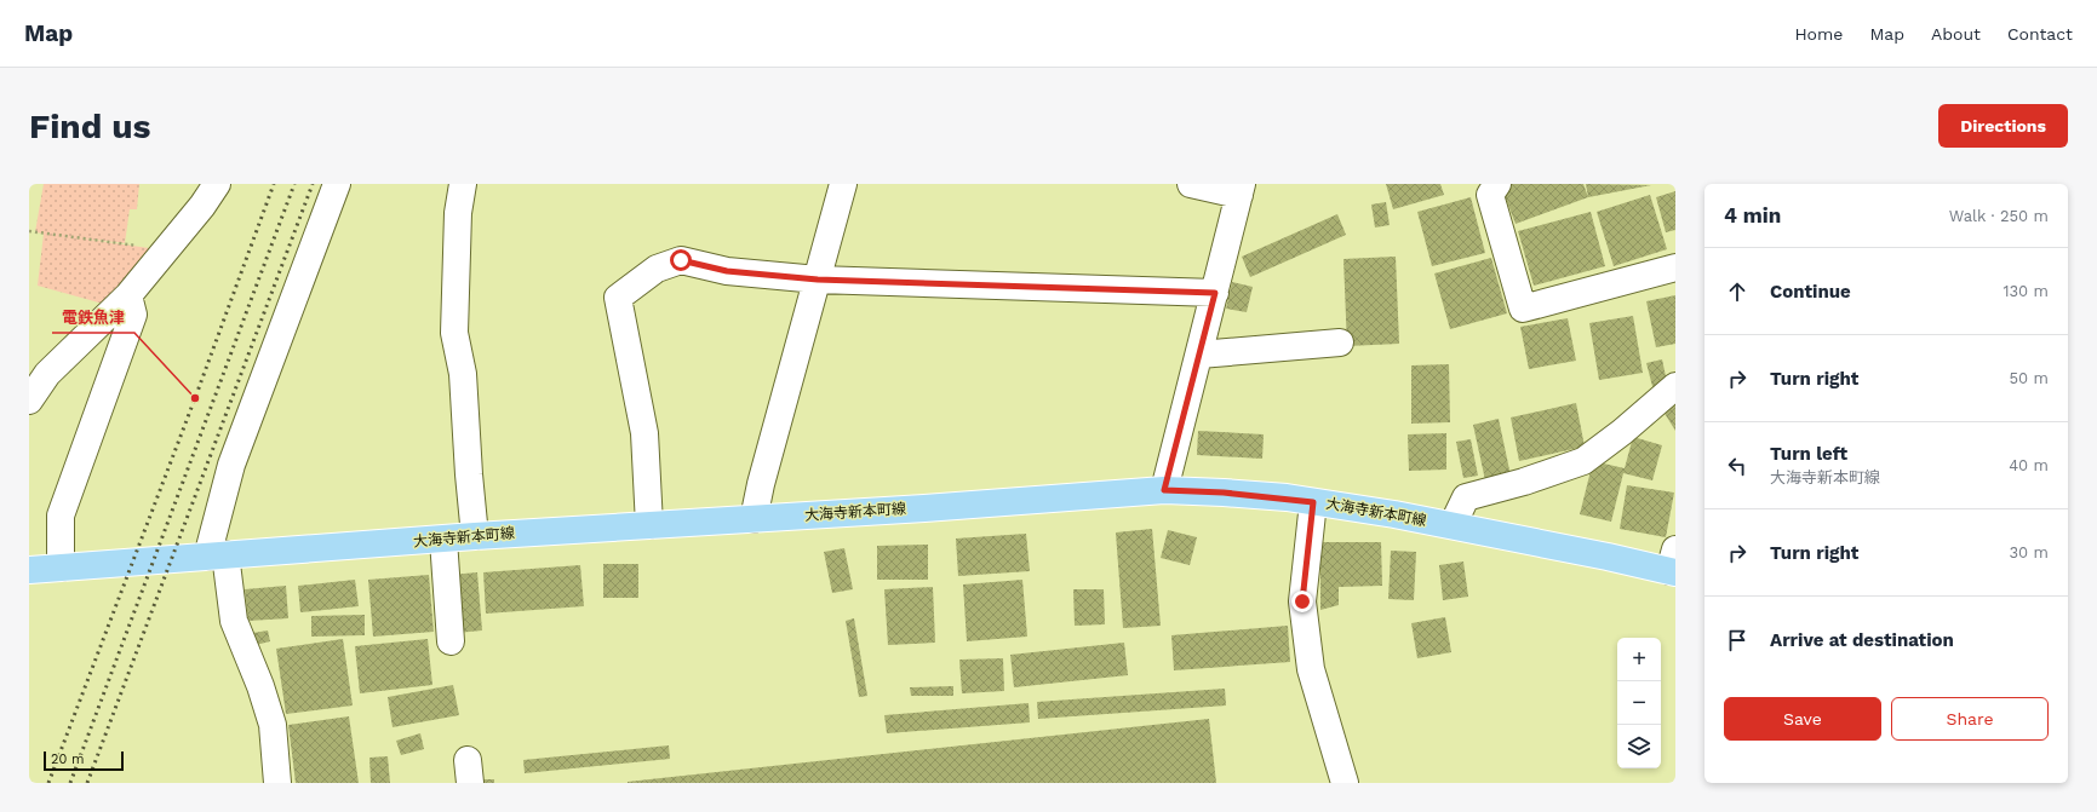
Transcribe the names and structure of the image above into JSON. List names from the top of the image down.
{
  "streets": {
    "main road": ["大海寺新本町線"]
  },
  "places": ["電鉄魚津"],
  "scale_bar": "20 m",
  "page": {
    "header": "Map",
    "nav": [
      "Home",
      "Map",
      "About",
      "Contact"
    ],
    "buttons": [
      "Directions",
      ["Save", "Share"]
    ],
    "title": "Find us",
    "heading": ["4 min", "Walk · 250 m"],
    "list": [
      ["Continue", "130 m"],
      ["Turn right", "50 m"],
      ["Turn left", "大海寺新本町線", "40 m"],
      ["Turn right", "30 m"],
      "Arrive at destination"
    ],
    "map_buttons": ["+", "−"],
    "scale": "20 m"
  }
}
